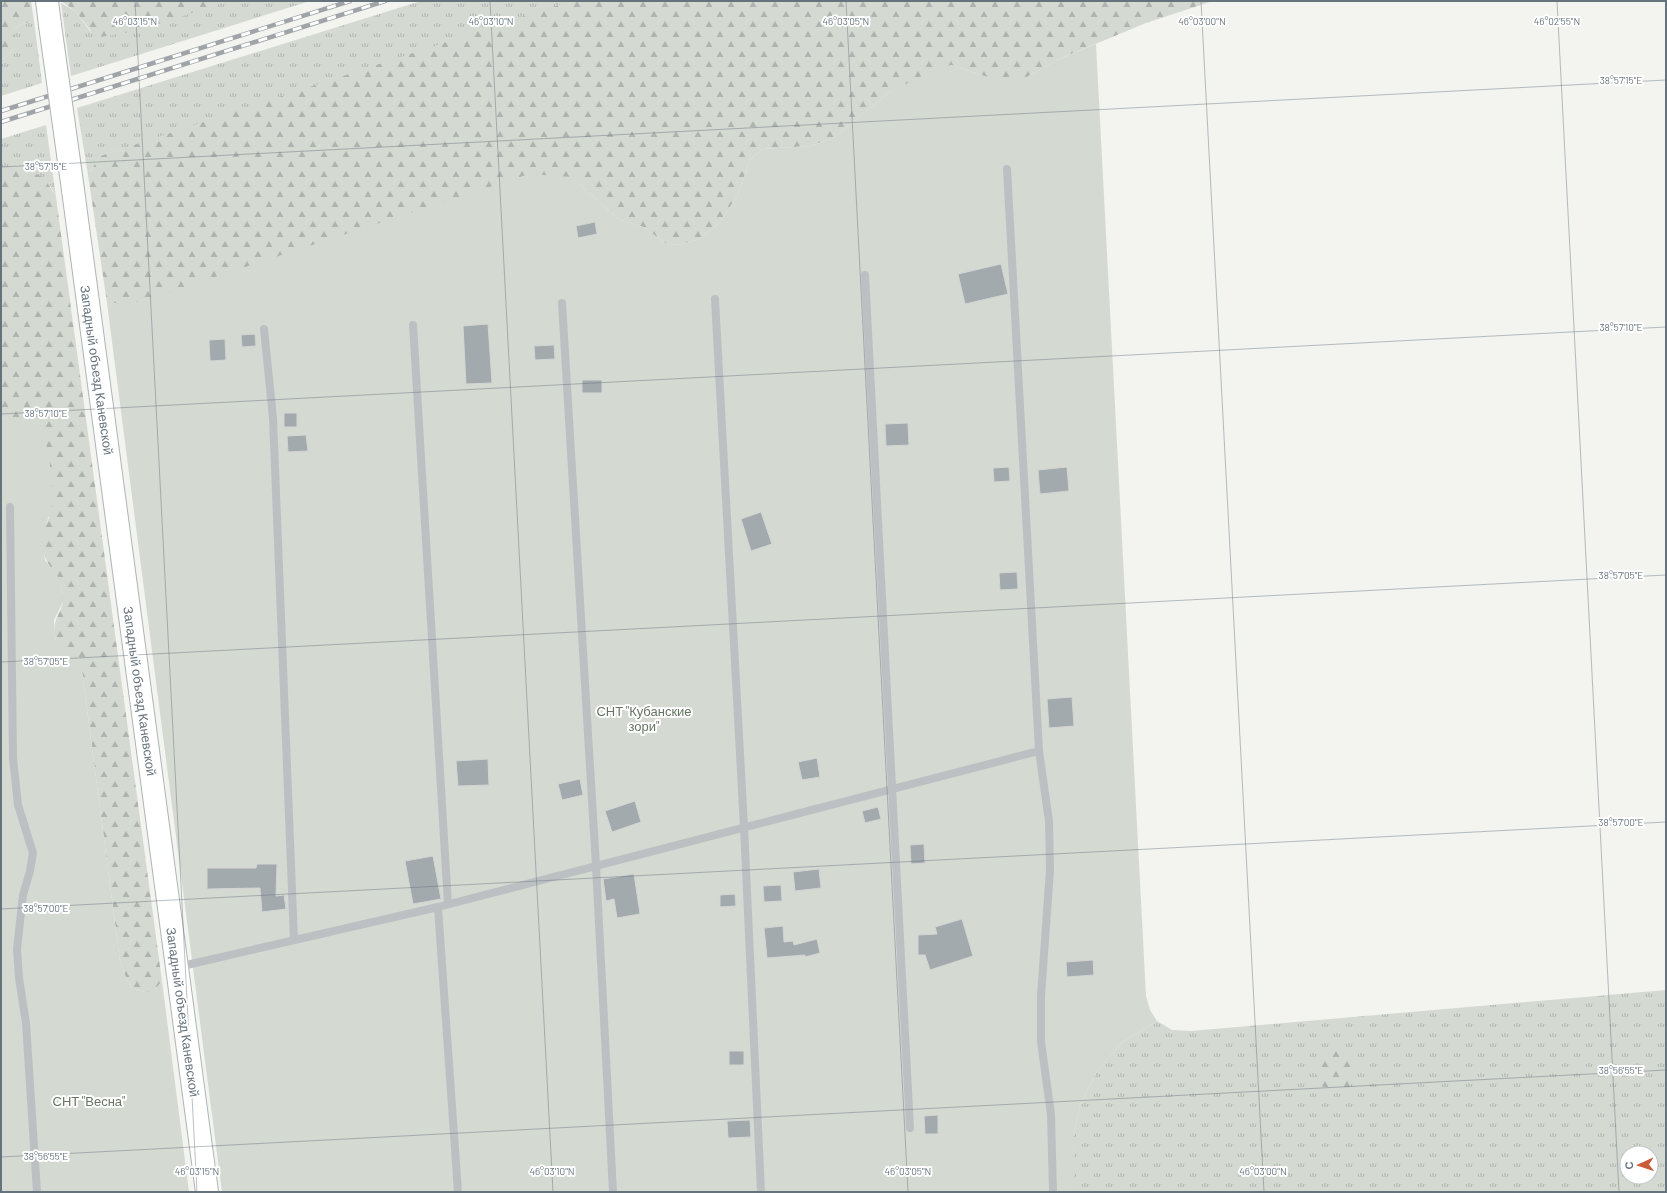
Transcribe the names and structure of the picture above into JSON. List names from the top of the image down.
{
  "streets": {
    "main road": ["Западный объезд Каневской"]
  },
  "parks": ["СНТ \"Кубанские зори\"", "СНТ \"Весна\""],
  "north": "left",
  "coordinates": [
    "46°03'15\"N",
    "46°03'10\"N",
    "46°03'05\"N",
    "46°03'00\"N",
    "46°02'55\"N",
    "38°57'15\"E",
    "38°57'10\"E",
    "38°57'05\"E",
    "38°57'00\"E",
    "38°56'55\"E"
  ]
}
